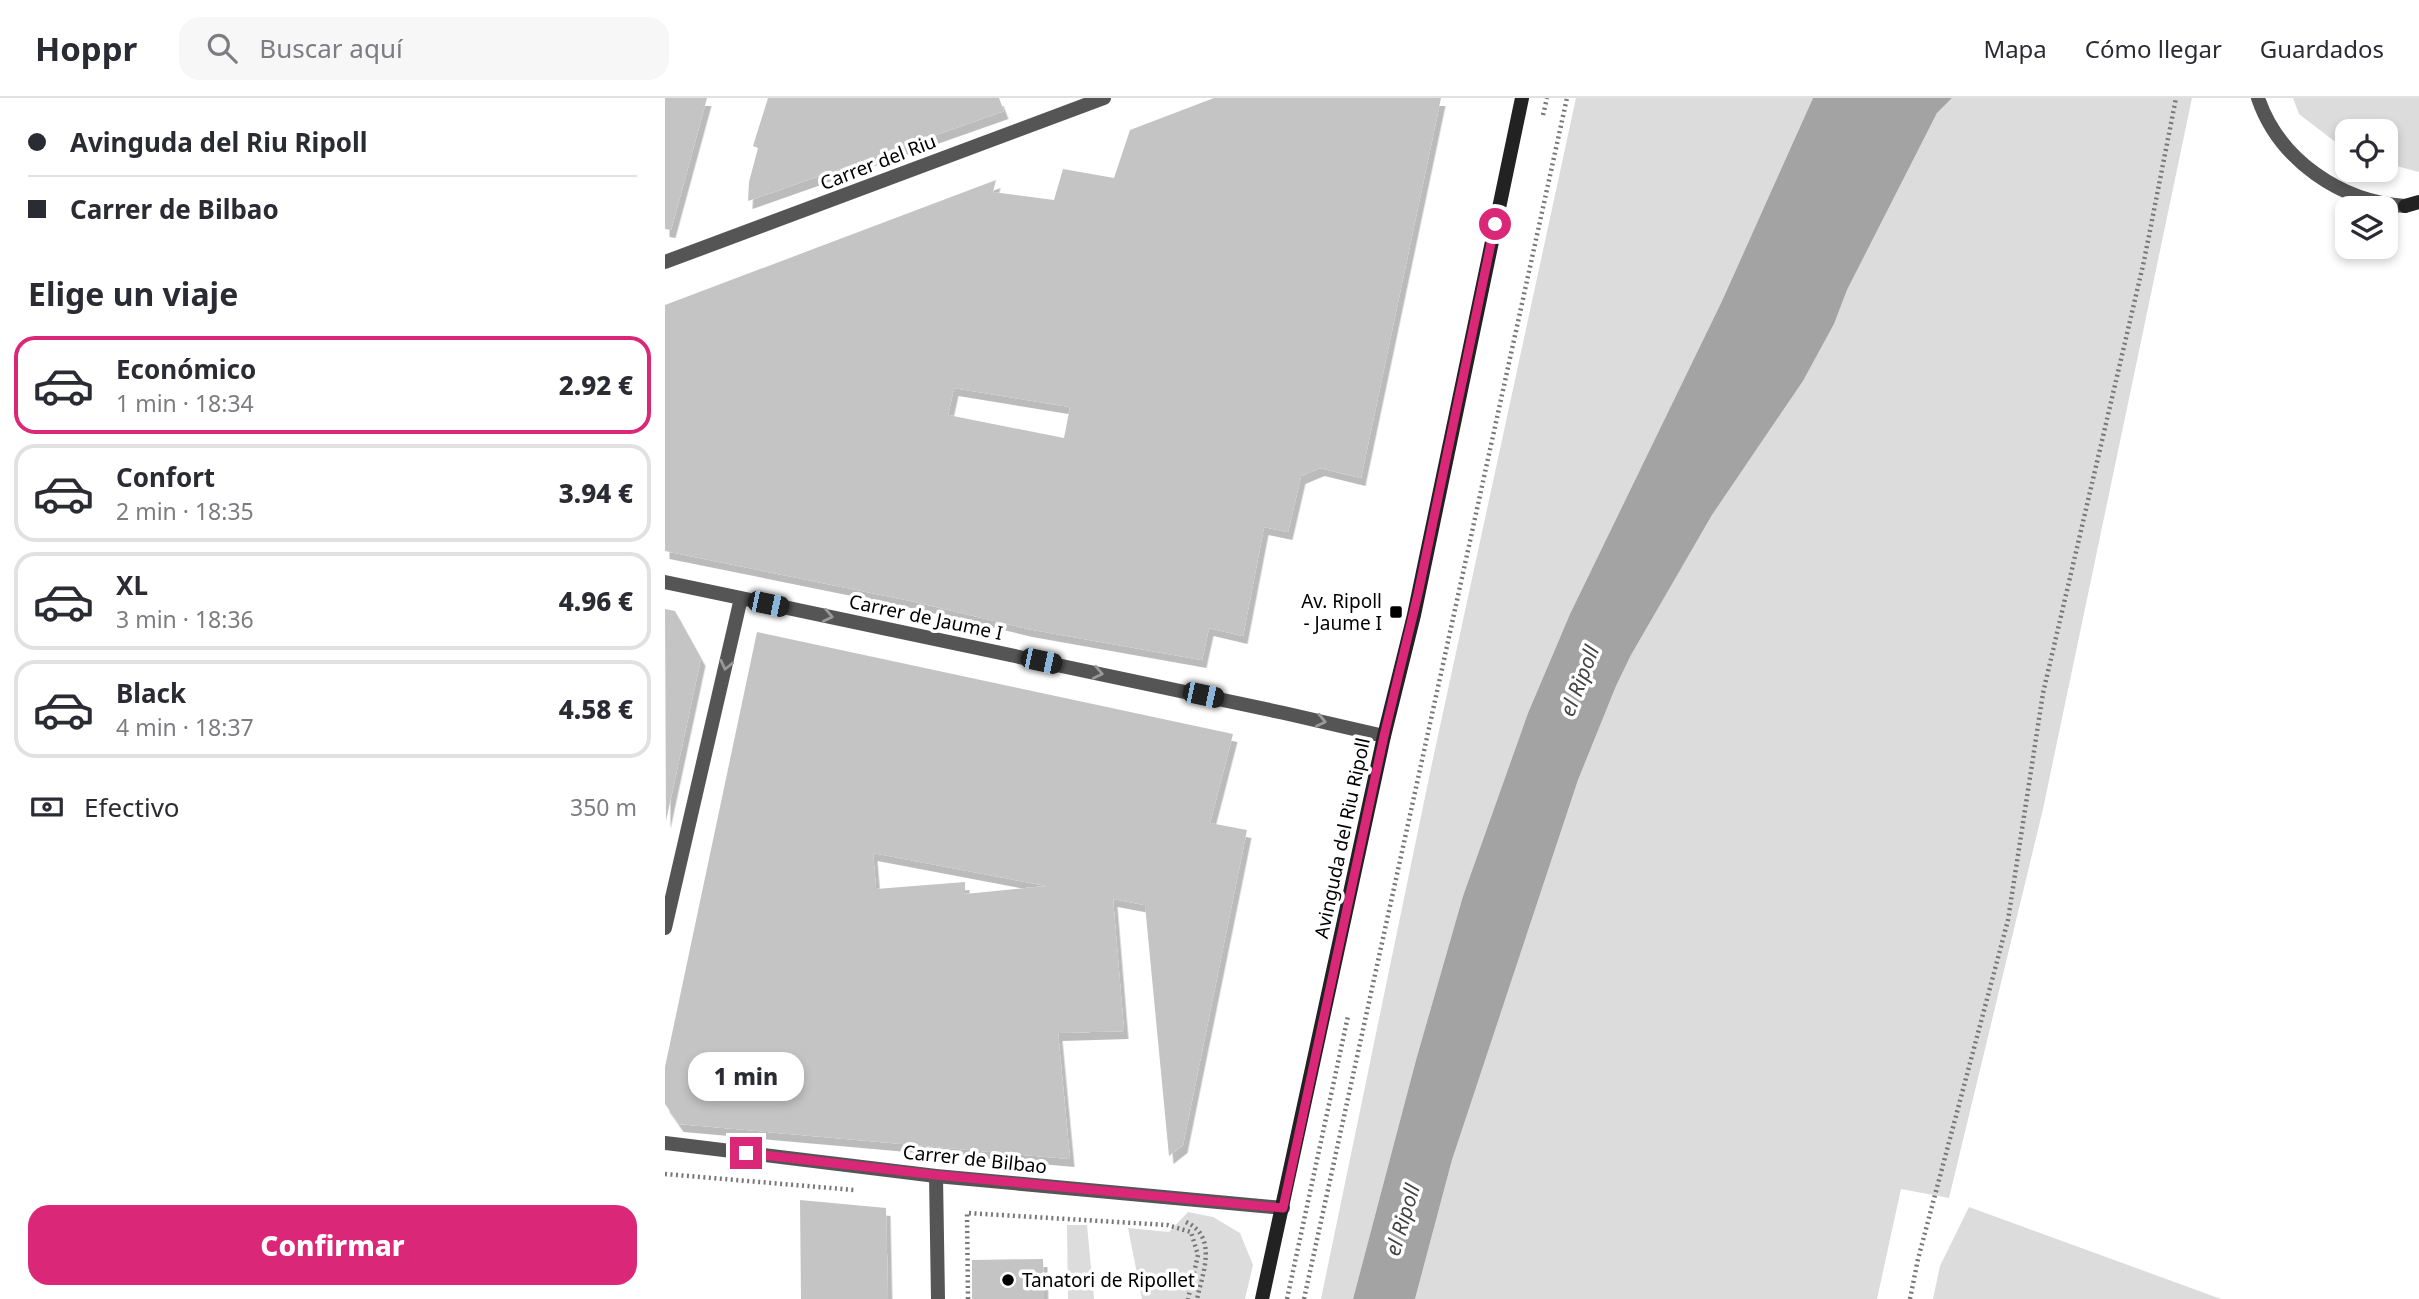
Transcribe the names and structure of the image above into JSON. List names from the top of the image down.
{
  "streets": {
    "street": [
      "Carrer del Riu",
      "Carrer de Jaume I",
      "Avinguda del Riu Ripoll",
      "Carrer de Bilbao"
    ]
  },
  "crossings": [
    ["Carrer de Jaume I", "Avinguda del Riu Ripoll"],
    ["Avinguda del Riu Ripoll", "Carrer de Bilbao"]
  ],
  "one_way": ["Carrer de Jaume I"],
  "water": ["el Ripoll"],
  "places": {
    "transit": ["Av. Ripoll - Jaume I"],
    "other": ["Tanatori de Ripollet"]
  },
  "page": {
    "header": "Hoppr",
    "search": "Buscar aquí",
    "nav": ["Mapa", "Cómo llegar", "Guardados"],
    "banner": ["Avinguda del Riu Ripoll", "Carrer de Bilbao"],
    "heading": "Elige un viaje",
    "list": [
      {
        "name": "Económico",
        "note": "1 min · 18:34",
        "value": "2.92 €"
      },
      {
        "name": "Confort",
        "note": "2 min · 18:35",
        "value": "3.94 €"
      },
      {
        "name": "XL",
        "note": "3 min · 18:36",
        "value": "4.96 €"
      },
      {
        "name": "Black",
        "note": "4 min · 18:37",
        "value": "4.58 €"
      }
    ],
    "pay": ["Efectivo", "350 m"],
    "bubble": "1 min",
    "buttons": "Confirmar"
  }
}
